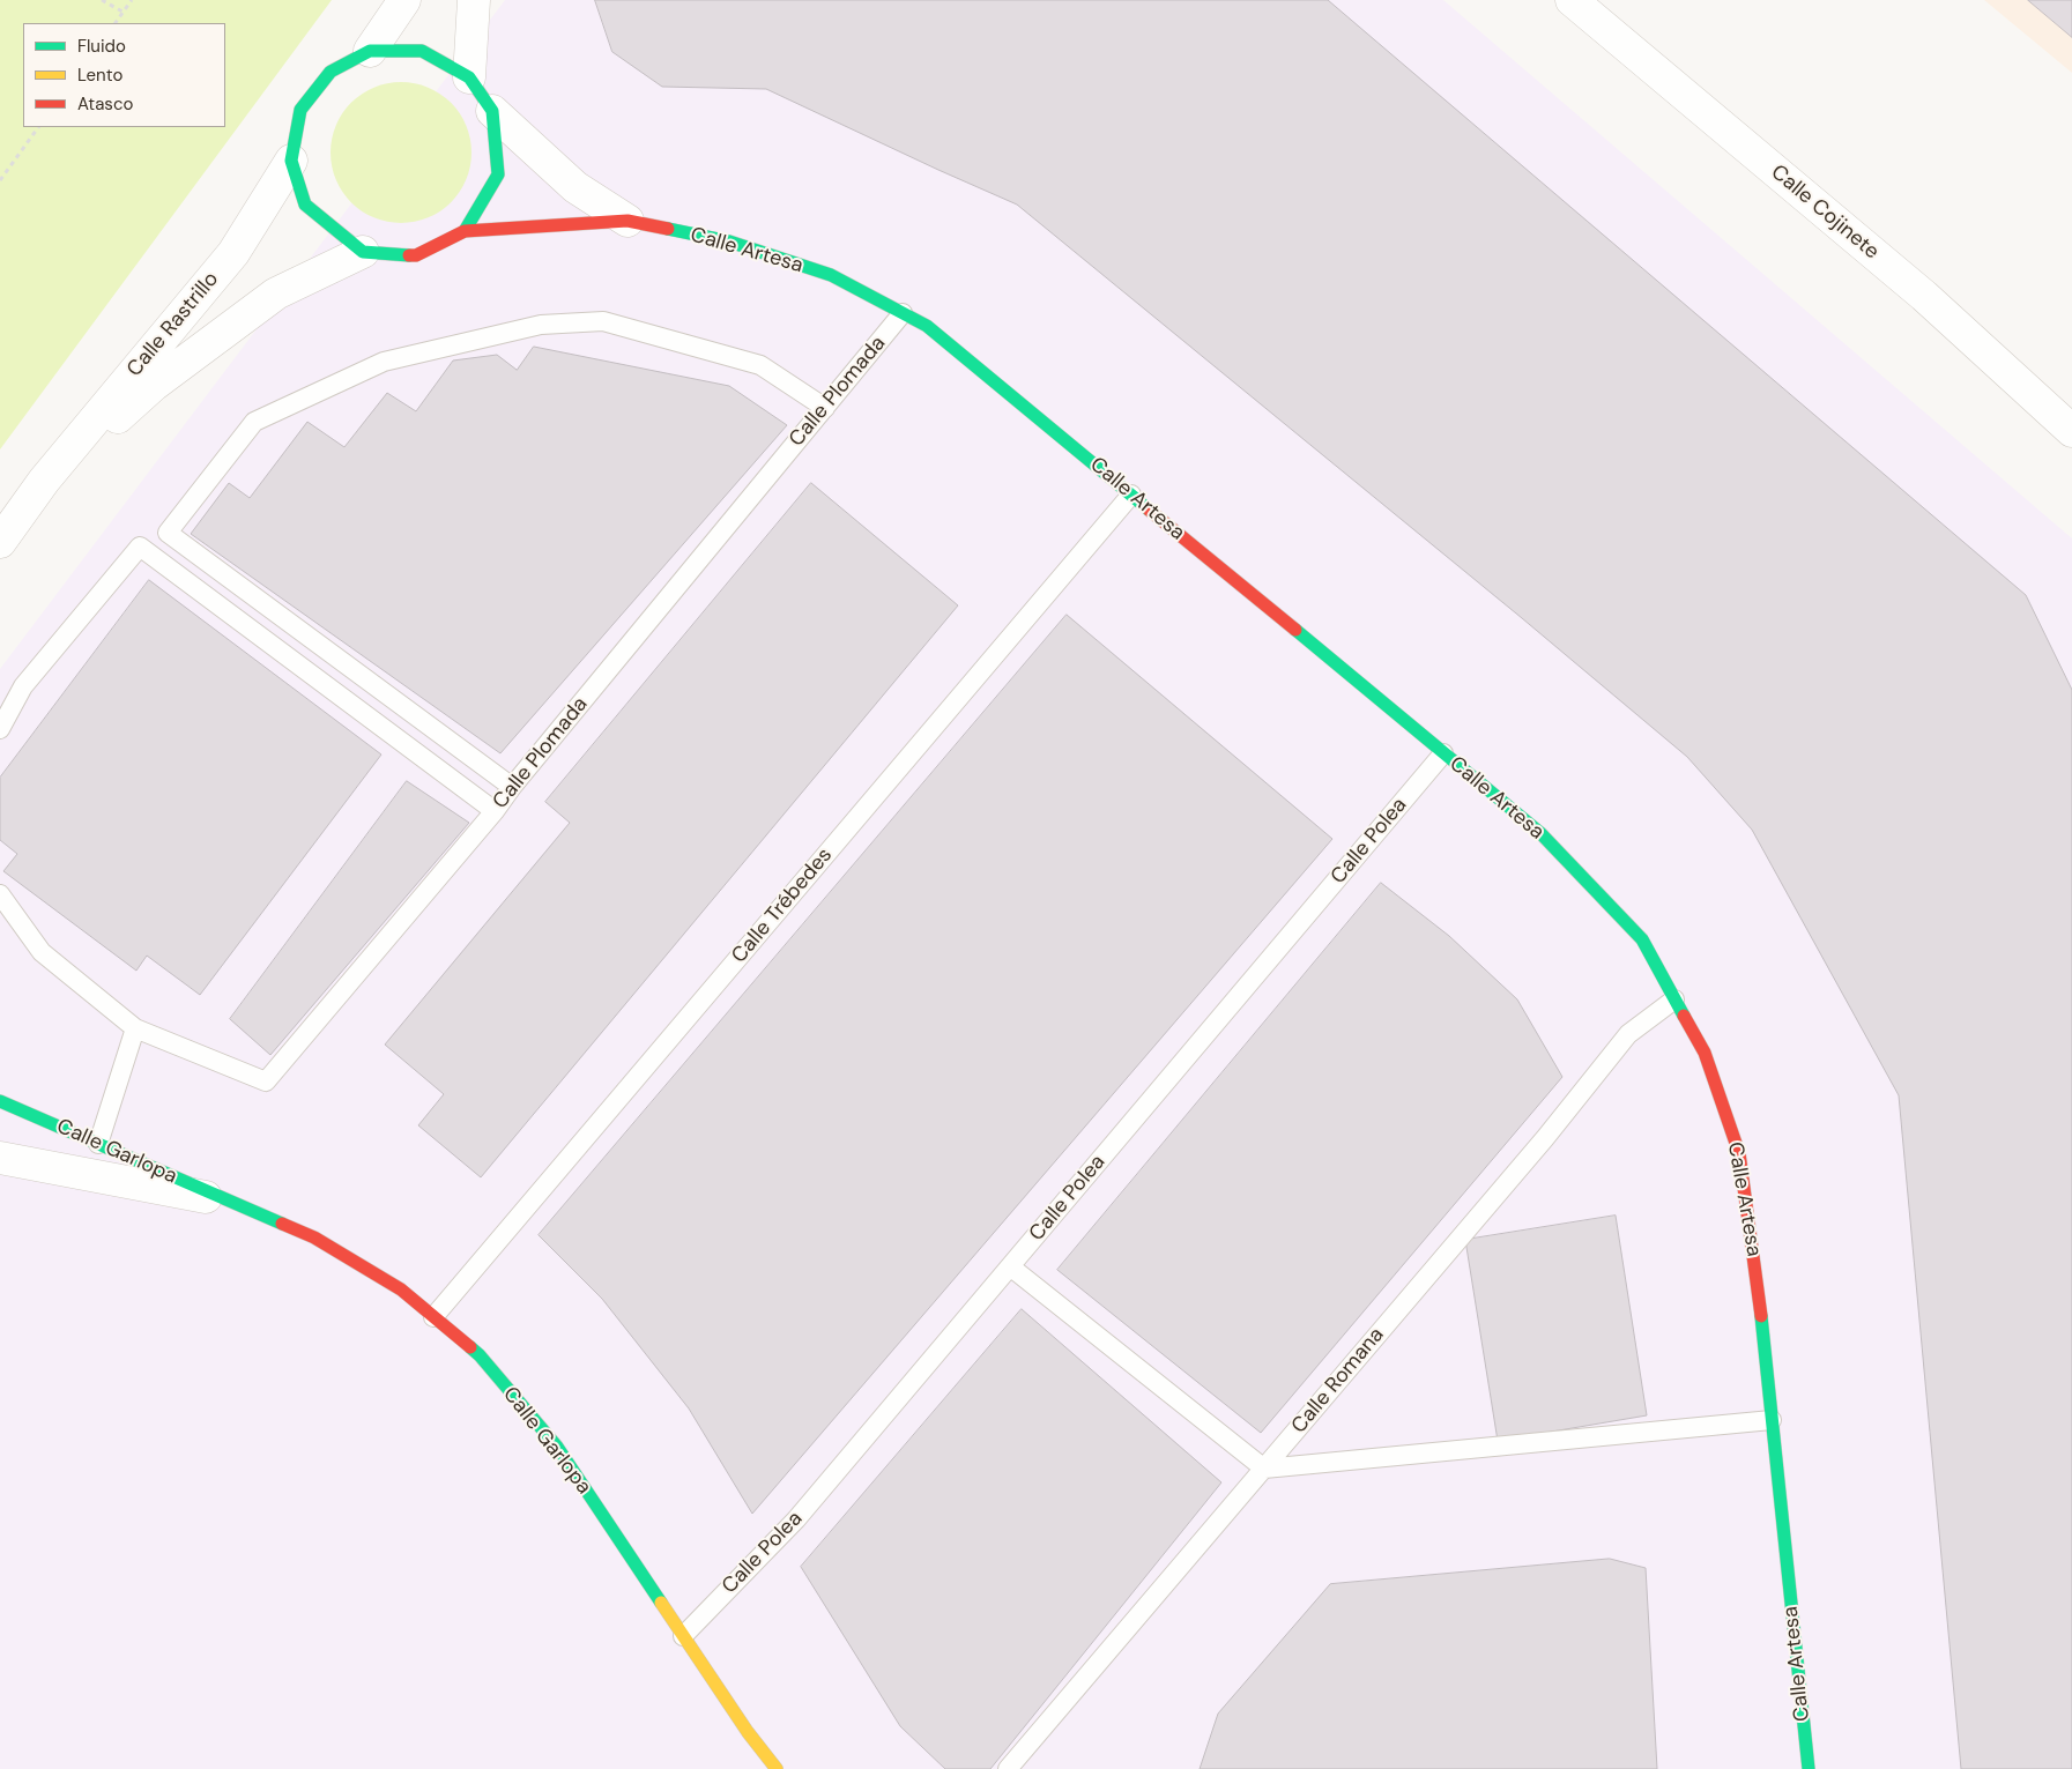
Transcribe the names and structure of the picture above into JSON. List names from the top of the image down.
{
  "streets": {
    "street": [
      "Calle Cojinete",
      "Calle Artesa",
      "Calle Rastrillo",
      "Calle Garlopa"
    ],
    "lane": [
      "Calle Plomada",
      "Calle Polea",
      "Calle Trébedes",
      "Calle Romana"
    ]
  },
  "crossings": [
    ["Calle Artesa", "Calle Rastrillo"],
    ["Calle Artesa", "Calle Plomada"],
    ["Calle Artesa", "Calle Polea"],
    ["Calle Artesa", "Calle Trébedes"],
    ["Calle Artesa", "Calle Romana"],
    ["Calle Polea", "Calle Garlopa"],
    ["Calle Trébedes", "Calle Garlopa"]
  ],
  "legend": ["Fluido", "Lento", "Atasco"]
}
